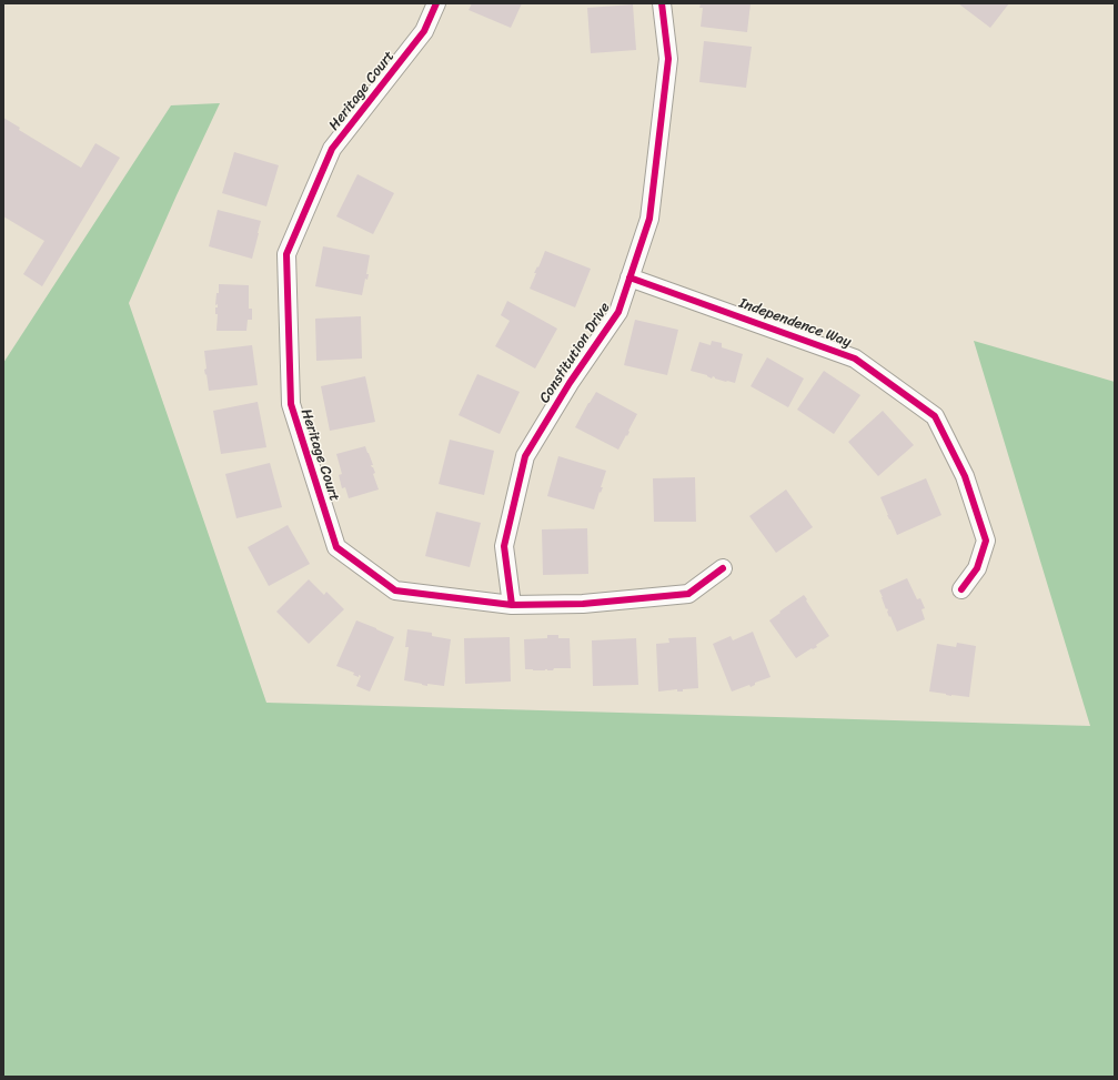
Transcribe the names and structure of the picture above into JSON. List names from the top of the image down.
{
  "streets": {
    "street": ["Heritage Court", "Independence Way", "Constitution Drive"]
  },
  "crossings": [
    ["Heritage Court", "Constitution Drive"],
    ["Independence Way", "Constitution Drive"]
  ]
}
